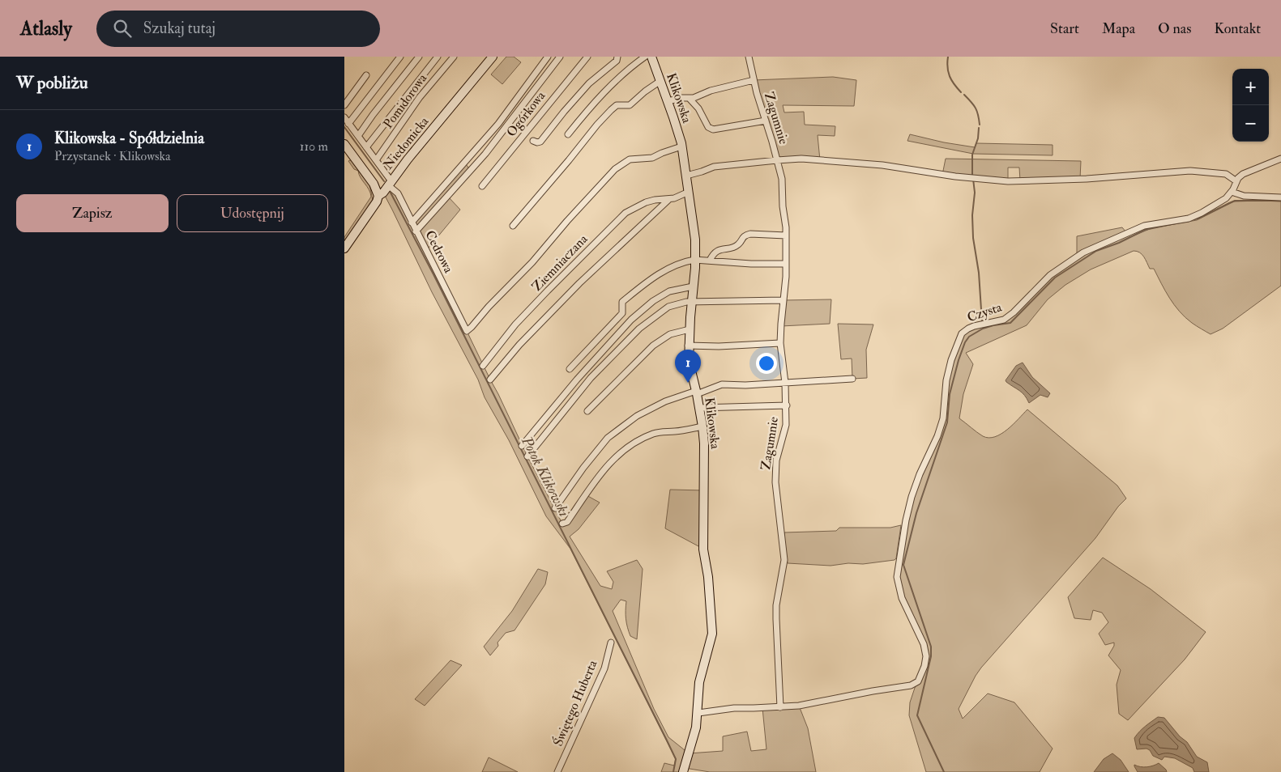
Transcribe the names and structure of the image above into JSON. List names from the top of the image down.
{
  "streets": {
    "street": [
      "Klikowska",
      "Pomidorowa",
      "Ogórkowa",
      "Zagumnie",
      "Niedomicka",
      "Cedrowa",
      "Ziemniaczana",
      "Czysta",
      "Świętego Huberta"
    ]
  },
  "crossings": [
    ["Klikowska", "Cedrowa"],
    ["Klikowska", "Ziemniaczana"],
    ["Pomidorowa", "Cedrowa"],
    ["Zagumnie", "Czysta"],
    ["Niedomicka", "Cedrowa"]
  ],
  "water": ["Potok Klikowski"],
  "page": {
    "header": "Atlasly",
    "search": "Szukaj tutaj",
    "nav": [
      "Start",
      "Mapa",
      "O nas",
      "Kontakt"
    ],
    "heading": "W pobliżu",
    "map_buttons": ["+", "−"],
    "list": [
      {
        "mark": "1",
        "name": "Klikowska - Spółdzielnia",
        "note": "Przystanek · Klikowska",
        "value": "110 m"
      }
    ],
    "buttons": ["Zapisz", "Udostępnij"],
    "pins": "1"
  }
}
